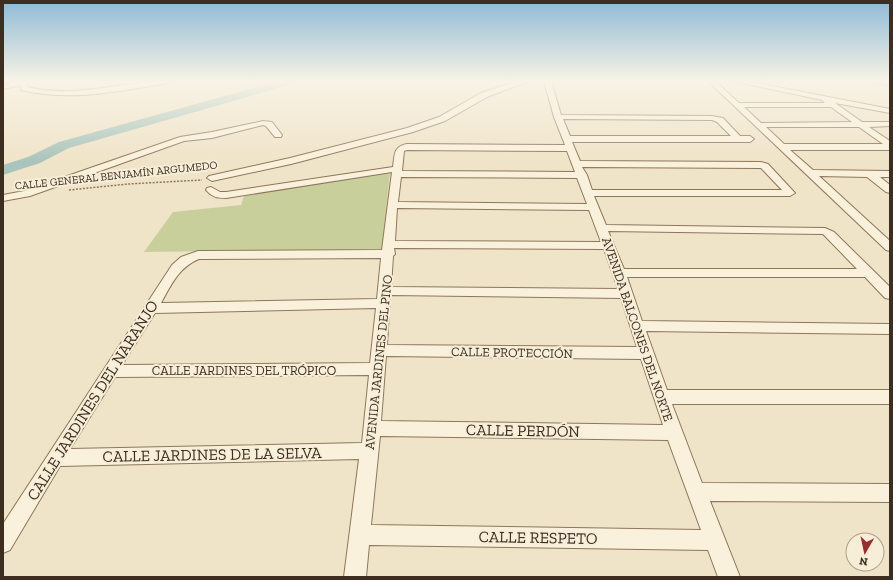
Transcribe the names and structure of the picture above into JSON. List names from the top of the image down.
{
  "streets": {
    "street": [
      "CALLE GENERAL BENJAMÍN ARGUMEDO",
      "AVENIDA BALCONES DEL NORTE",
      "CALLE PROTECCIÓN",
      "AVENIDA JARDINES DEL PINO",
      "CALLE JARDINES DEL TRÓPICO",
      "CALLE JARDINES DEL NARANJO",
      "CALLE PERDÓN",
      "CALLE JARDINES DE LA SELVA",
      "CALLE RESPETO"
    ]
  },
  "crossings": [
    ["AVENIDA BALCONES DEL NORTE", "CALLE PROTECCIÓN"],
    ["AVENIDA BALCONES DEL NORTE", "AVENIDA JARDINES DEL PINO"],
    ["AVENIDA BALCONES DEL NORTE", "CALLE PERDÓN"],
    ["AVENIDA BALCONES DEL NORTE", "CALLE RESPETO"],
    ["CALLE PROTECCIÓN", "AVENIDA JARDINES DEL PINO"],
    ["AVENIDA JARDINES DEL PINO", "CALLE JARDINES DEL TRÓPICO"],
    ["AVENIDA JARDINES DEL PINO", "CALLE JARDINES DEL NARANJO"],
    ["AVENIDA JARDINES DEL PINO", "CALLE PERDÓN"],
    ["AVENIDA JARDINES DEL PINO", "CALLE JARDINES DE LA SELVA"],
    ["AVENIDA JARDINES DEL PINO", "CALLE RESPETO"],
    ["CALLE JARDINES DEL TRÓPICO", "CALLE JARDINES DEL NARANJO"],
    ["CALLE JARDINES DEL NARANJO", "CALLE JARDINES DE LA SELVA"]
  ],
  "north": "bottom"
}
